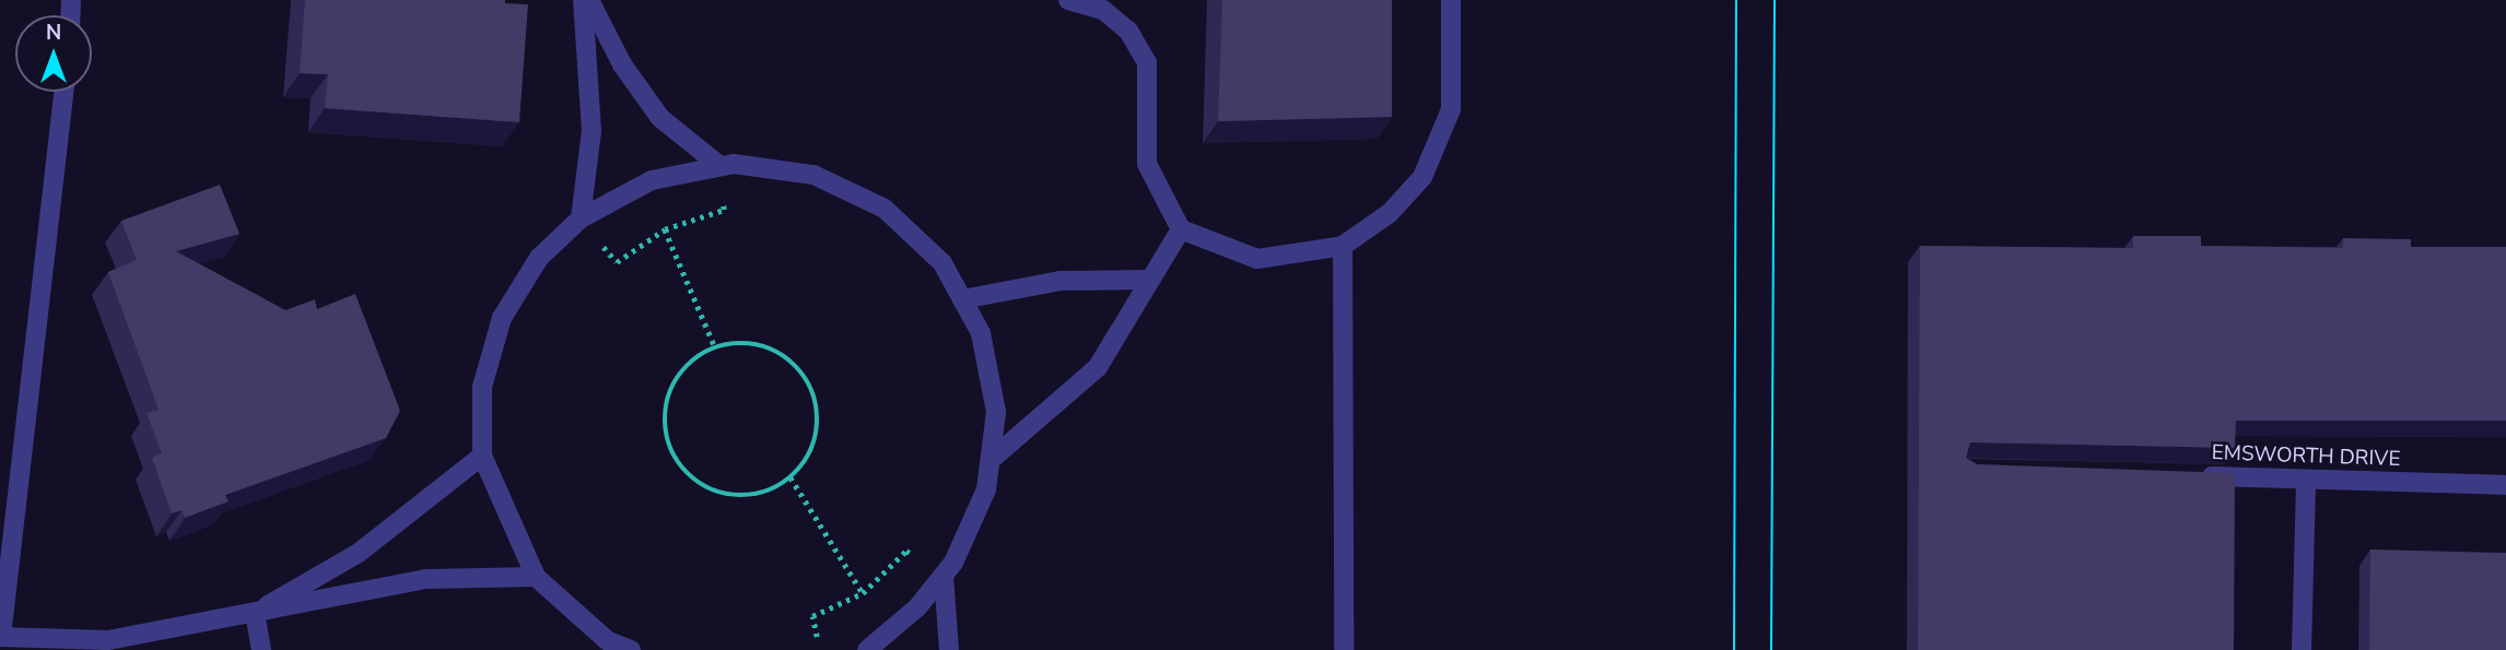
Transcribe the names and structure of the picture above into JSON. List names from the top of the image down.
{
  "streets": {
    "street": ["EMSWORTH DRIVE"]
  },
  "north": "top"
}
